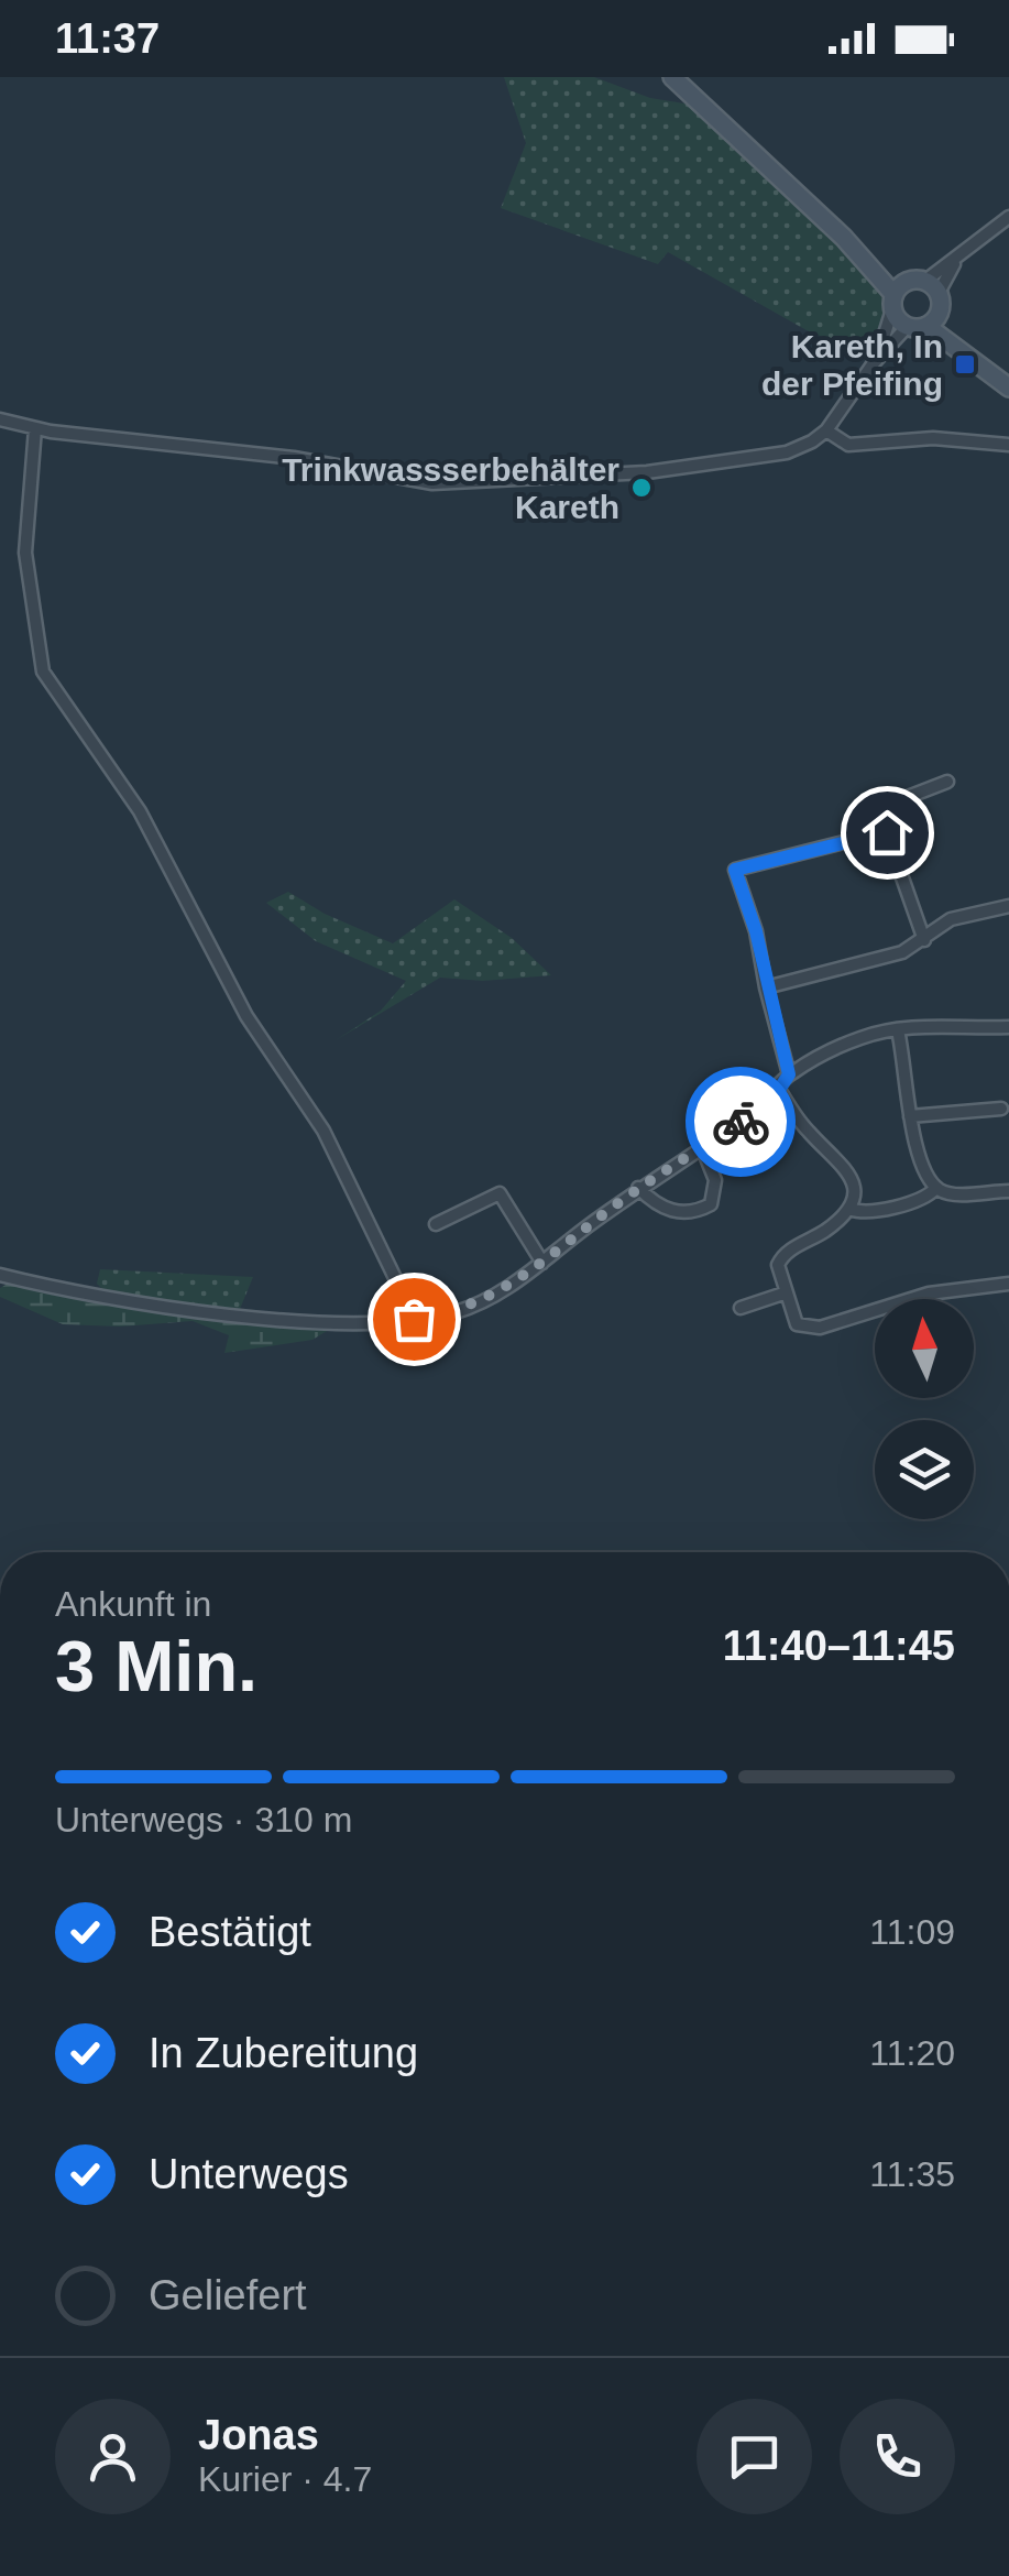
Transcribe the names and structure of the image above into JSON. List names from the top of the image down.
{
  "places": {
    "transit": ["Kareth, In der Pfeifing"],
    "other": ["Trinkwassserbehälter Kareth"]
  },
  "north": "top",
  "page": {
    "status": "11:37",
    "heading": ["3 Min.", "Ankunft in", "11:40–11:45"],
    "panel": ["Jonas", "Kurier · 4.7"],
    "bar": "Unterwegs · 310 m",
    "list": [
      ["Bestätigt", "11:09"],
      ["In Zubereitung", "11:20"],
      ["Unterwegs", "11:35"],
      "Geliefert"
    ]
  }
}
